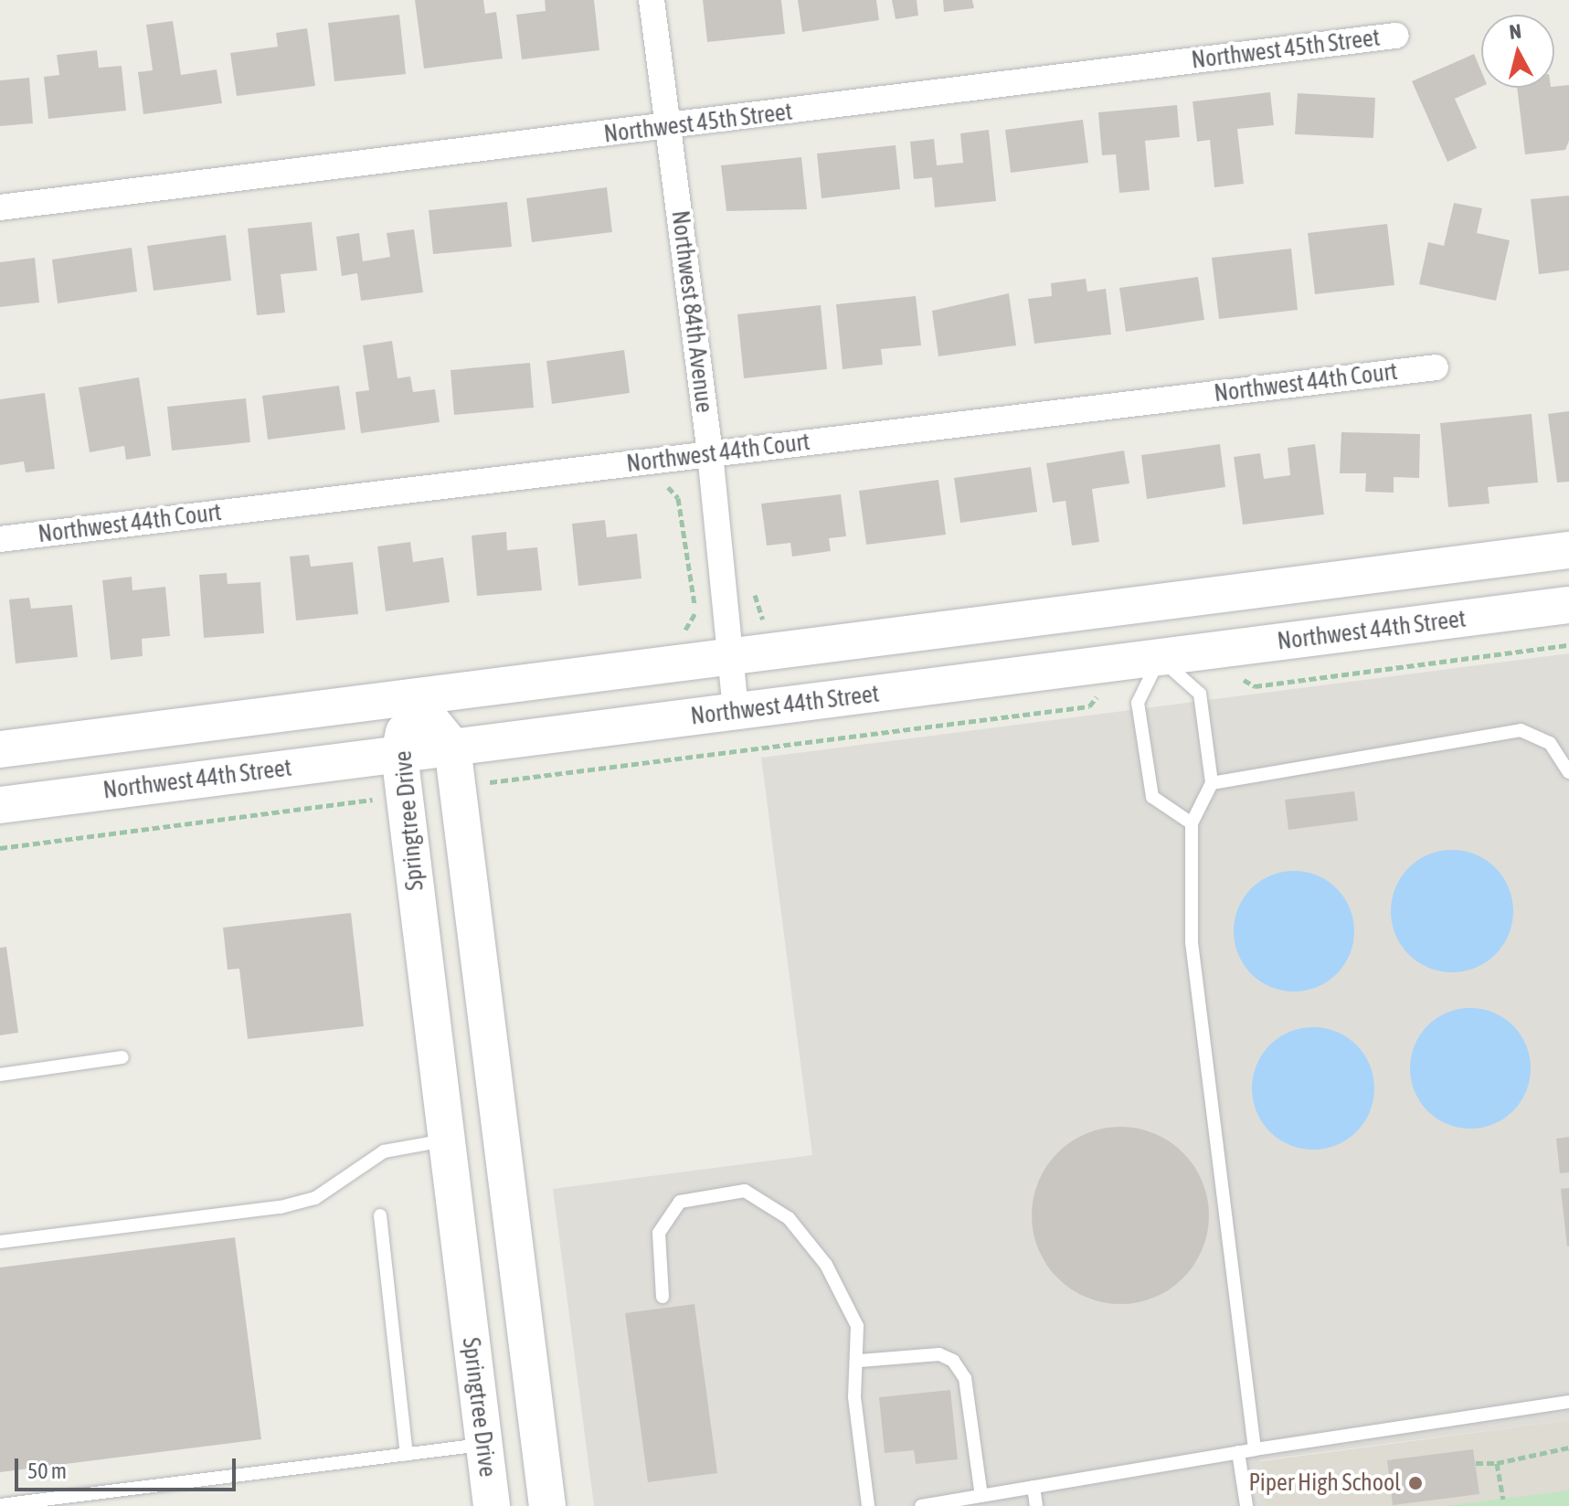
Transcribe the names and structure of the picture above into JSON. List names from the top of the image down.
{
  "streets": {
    "street": [
      "Northwest 45th Street",
      "Northwest 84th Avenue",
      "Northwest 44th Court",
      "Northwest 44th Street",
      "Springtree Drive"
    ]
  },
  "crossings": [
    ["Northwest 45th Street", "Northwest 84th Avenue"],
    ["Northwest 84th Avenue", "Northwest 44th Court"],
    ["Northwest 84th Avenue", "Northwest 44th Street"],
    ["Northwest 44th Street", "Springtree Drive"]
  ],
  "places": ["Piper High School"],
  "scale_bar": "50 m",
  "north": "top"
}
